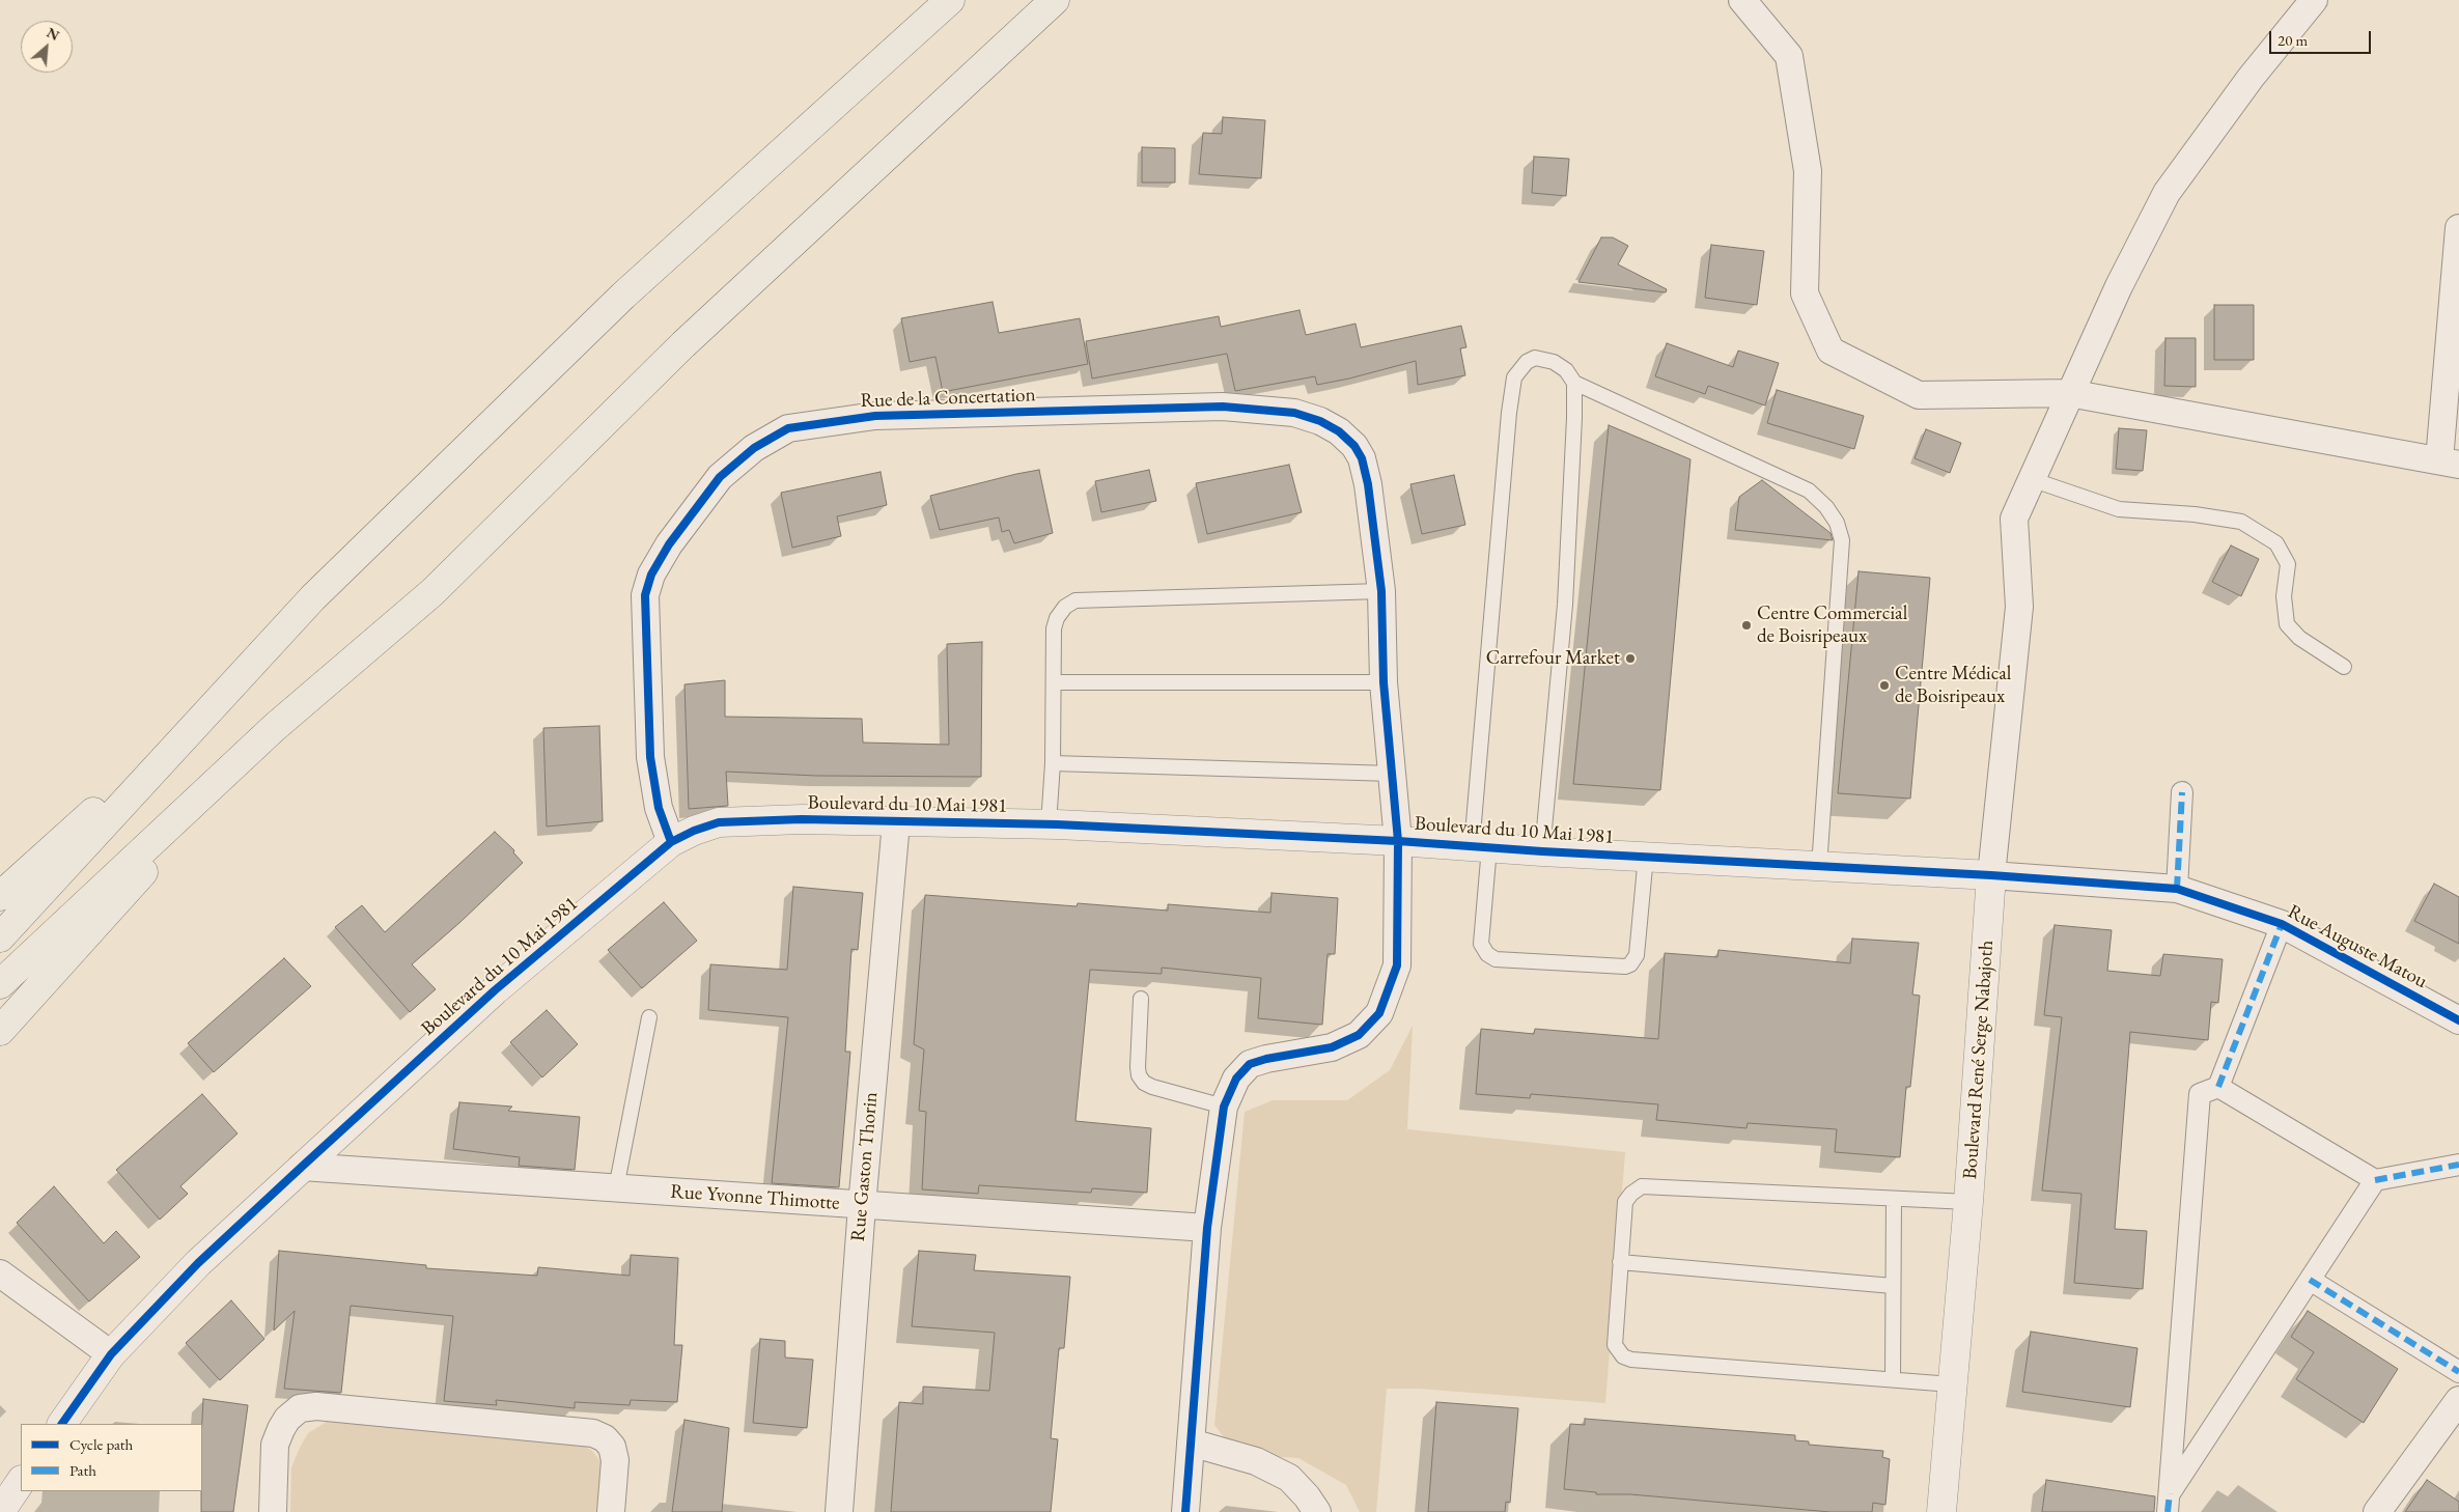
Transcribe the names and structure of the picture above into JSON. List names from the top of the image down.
{
  "streets": {
    "street": [
      "Rue de la Concertation",
      "Boulevard du 10 Mai 1981",
      "Rue Auguste Matou",
      "Boulevard René Serge Nabajoth",
      "Rue Gaston Thorin",
      "Rue Yvonne Thimotte"
    ]
  },
  "crossings": [
    ["Rue de la Concertation", "Boulevard du 10 Mai 1981"],
    ["Rue de la Concertation", "Rue Yvonne Thimotte"],
    ["Boulevard du 10 Mai 1981", "Rue Auguste Matou"],
    ["Boulevard du 10 Mai 1981", "Boulevard René Serge Nabajoth"],
    ["Boulevard du 10 Mai 1981", "Rue Gaston Thorin"],
    ["Boulevard du 10 Mai 1981", "Rue Yvonne Thimotte"],
    ["Rue Auguste Matou", "Boulevard René Serge Nabajoth"],
    ["Rue Gaston Thorin", "Rue Yvonne Thimotte"]
  ],
  "places": ["Centre Commercial de Boisripeaux", "Carrefour Market", "Centre Médical de Boisripeaux"],
  "legend": ["Cycle path", "Path"],
  "scale_bar": "20 m",
  "north": "top right"
}
